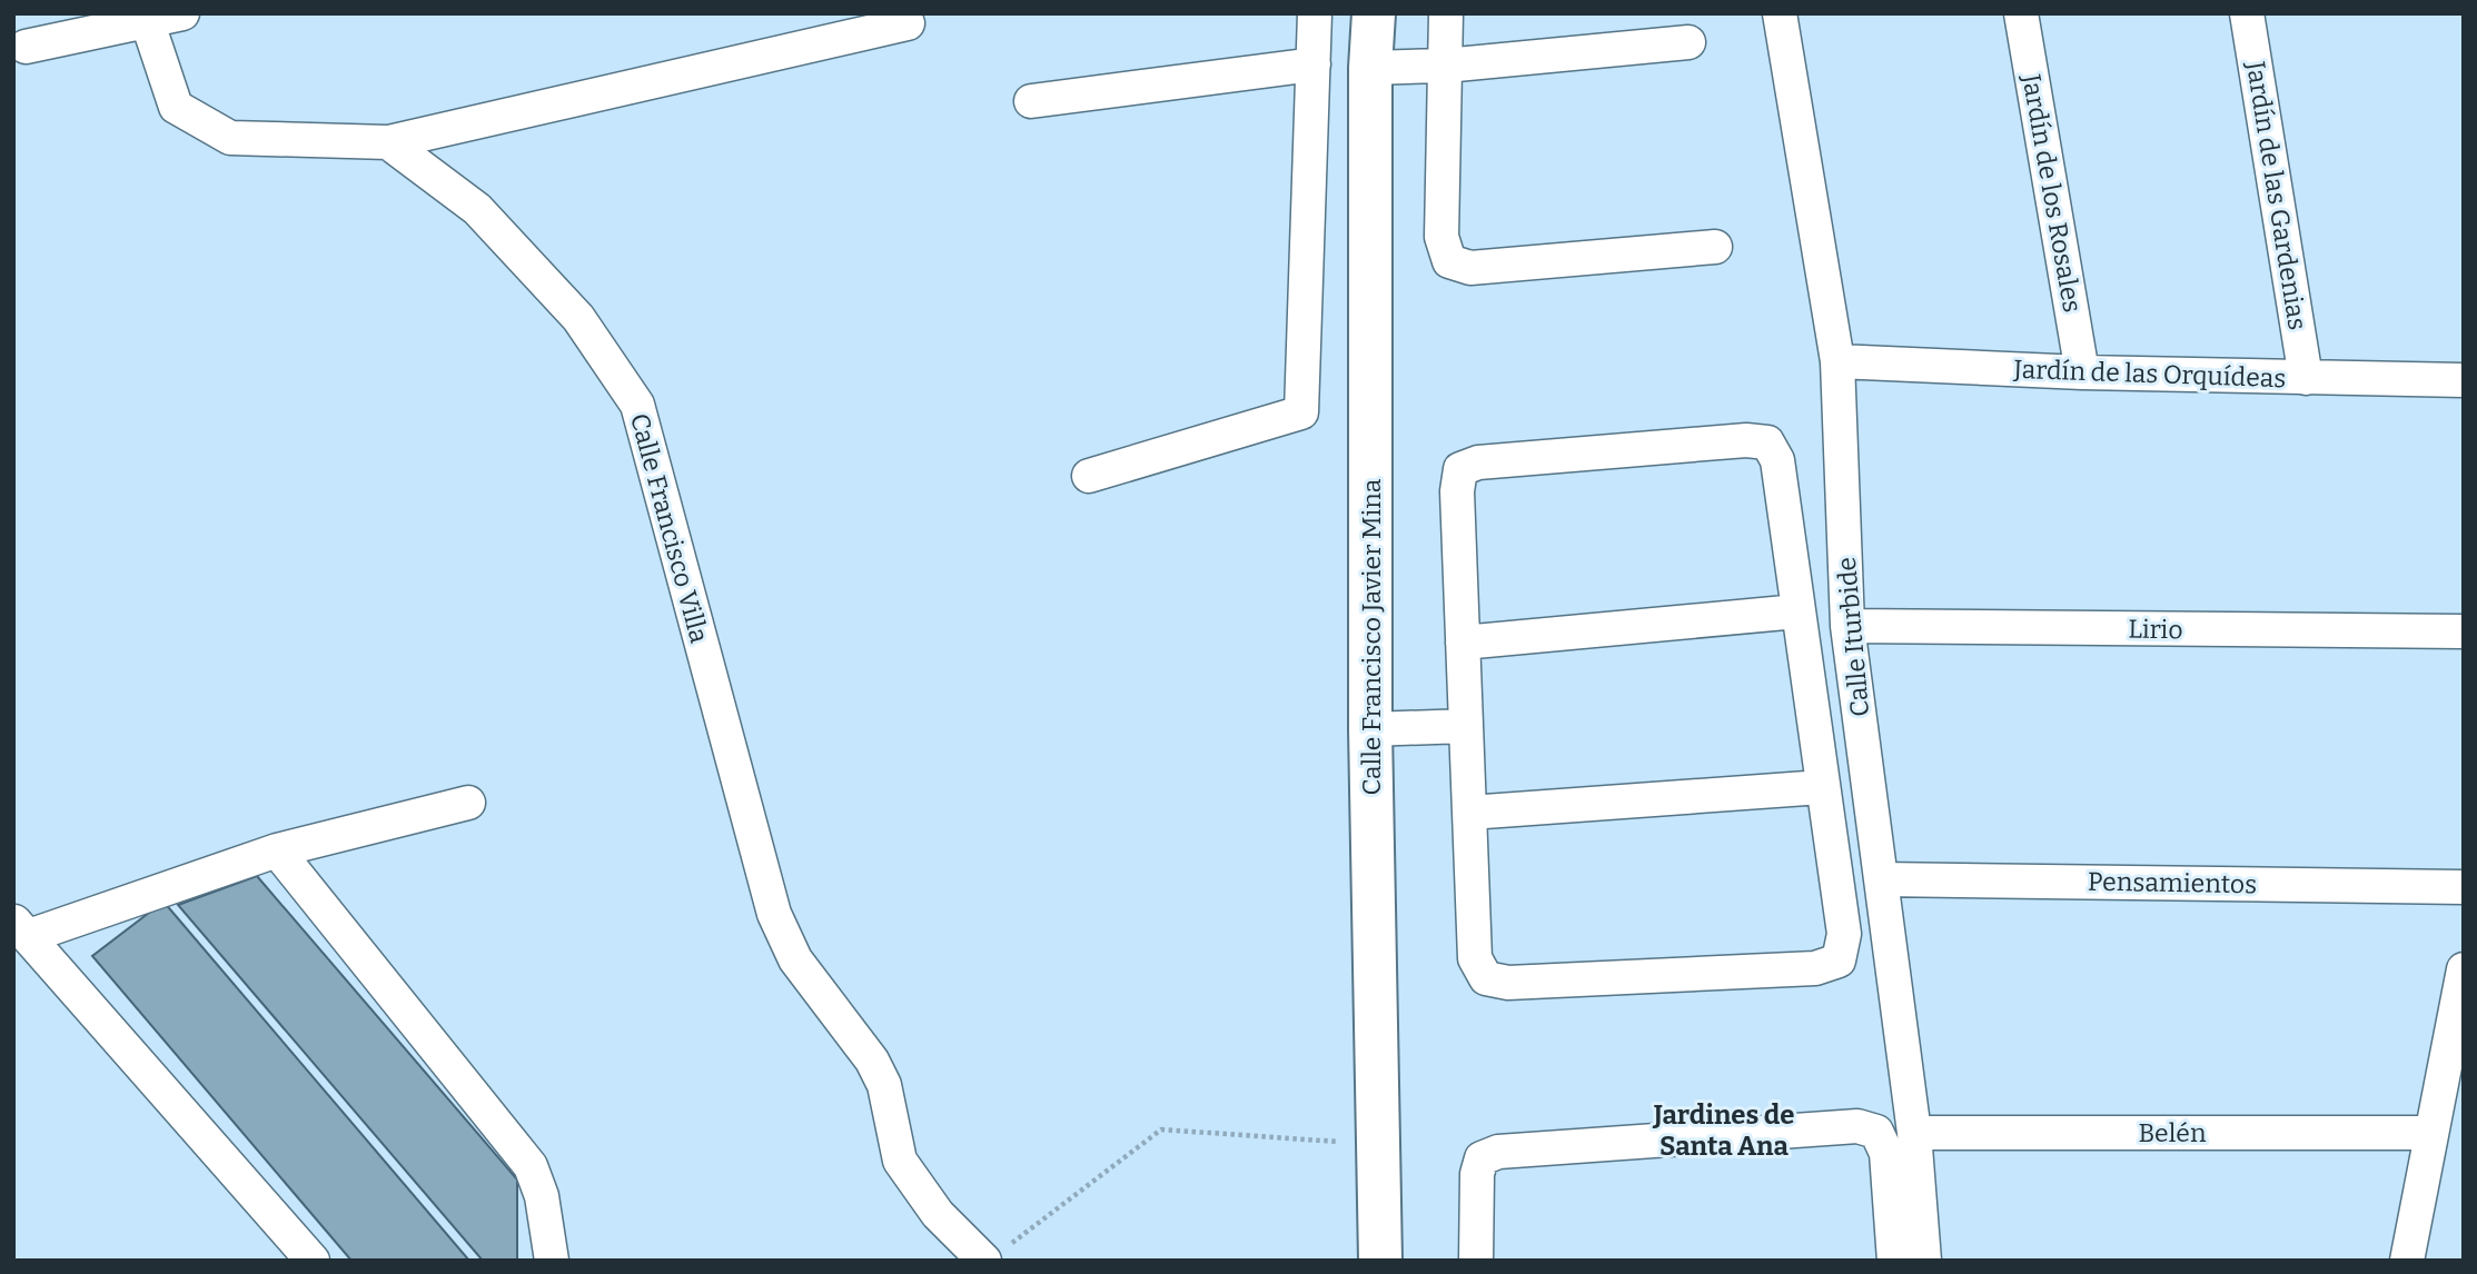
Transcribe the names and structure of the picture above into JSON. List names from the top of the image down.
{
  "streets": {
    "street": [
      "Jardín de los Rosales",
      "Jardín de las Gardenias",
      "Jardín de las Orquídeas",
      "Calle Francisco Villa",
      "Lirio",
      "Calle Francisco Javier Mina",
      "Calle Iturbide",
      "Pensamientos",
      "Belén"
    ]
  },
  "crossings": [
    ["Jardín de los Rosales", "Jardín de las Orquídeas"],
    ["Jardín de las Gardenias", "Jardín de las Orquídeas"],
    ["Jardín de las Orquídeas", "Calle Iturbide"],
    ["Lirio", "Calle Iturbide"],
    ["Calle Iturbide", "Pensamientos"],
    ["Calle Iturbide", "Belén"]
  ],
  "districts": ["Jardines de Santa Ana"]
}
